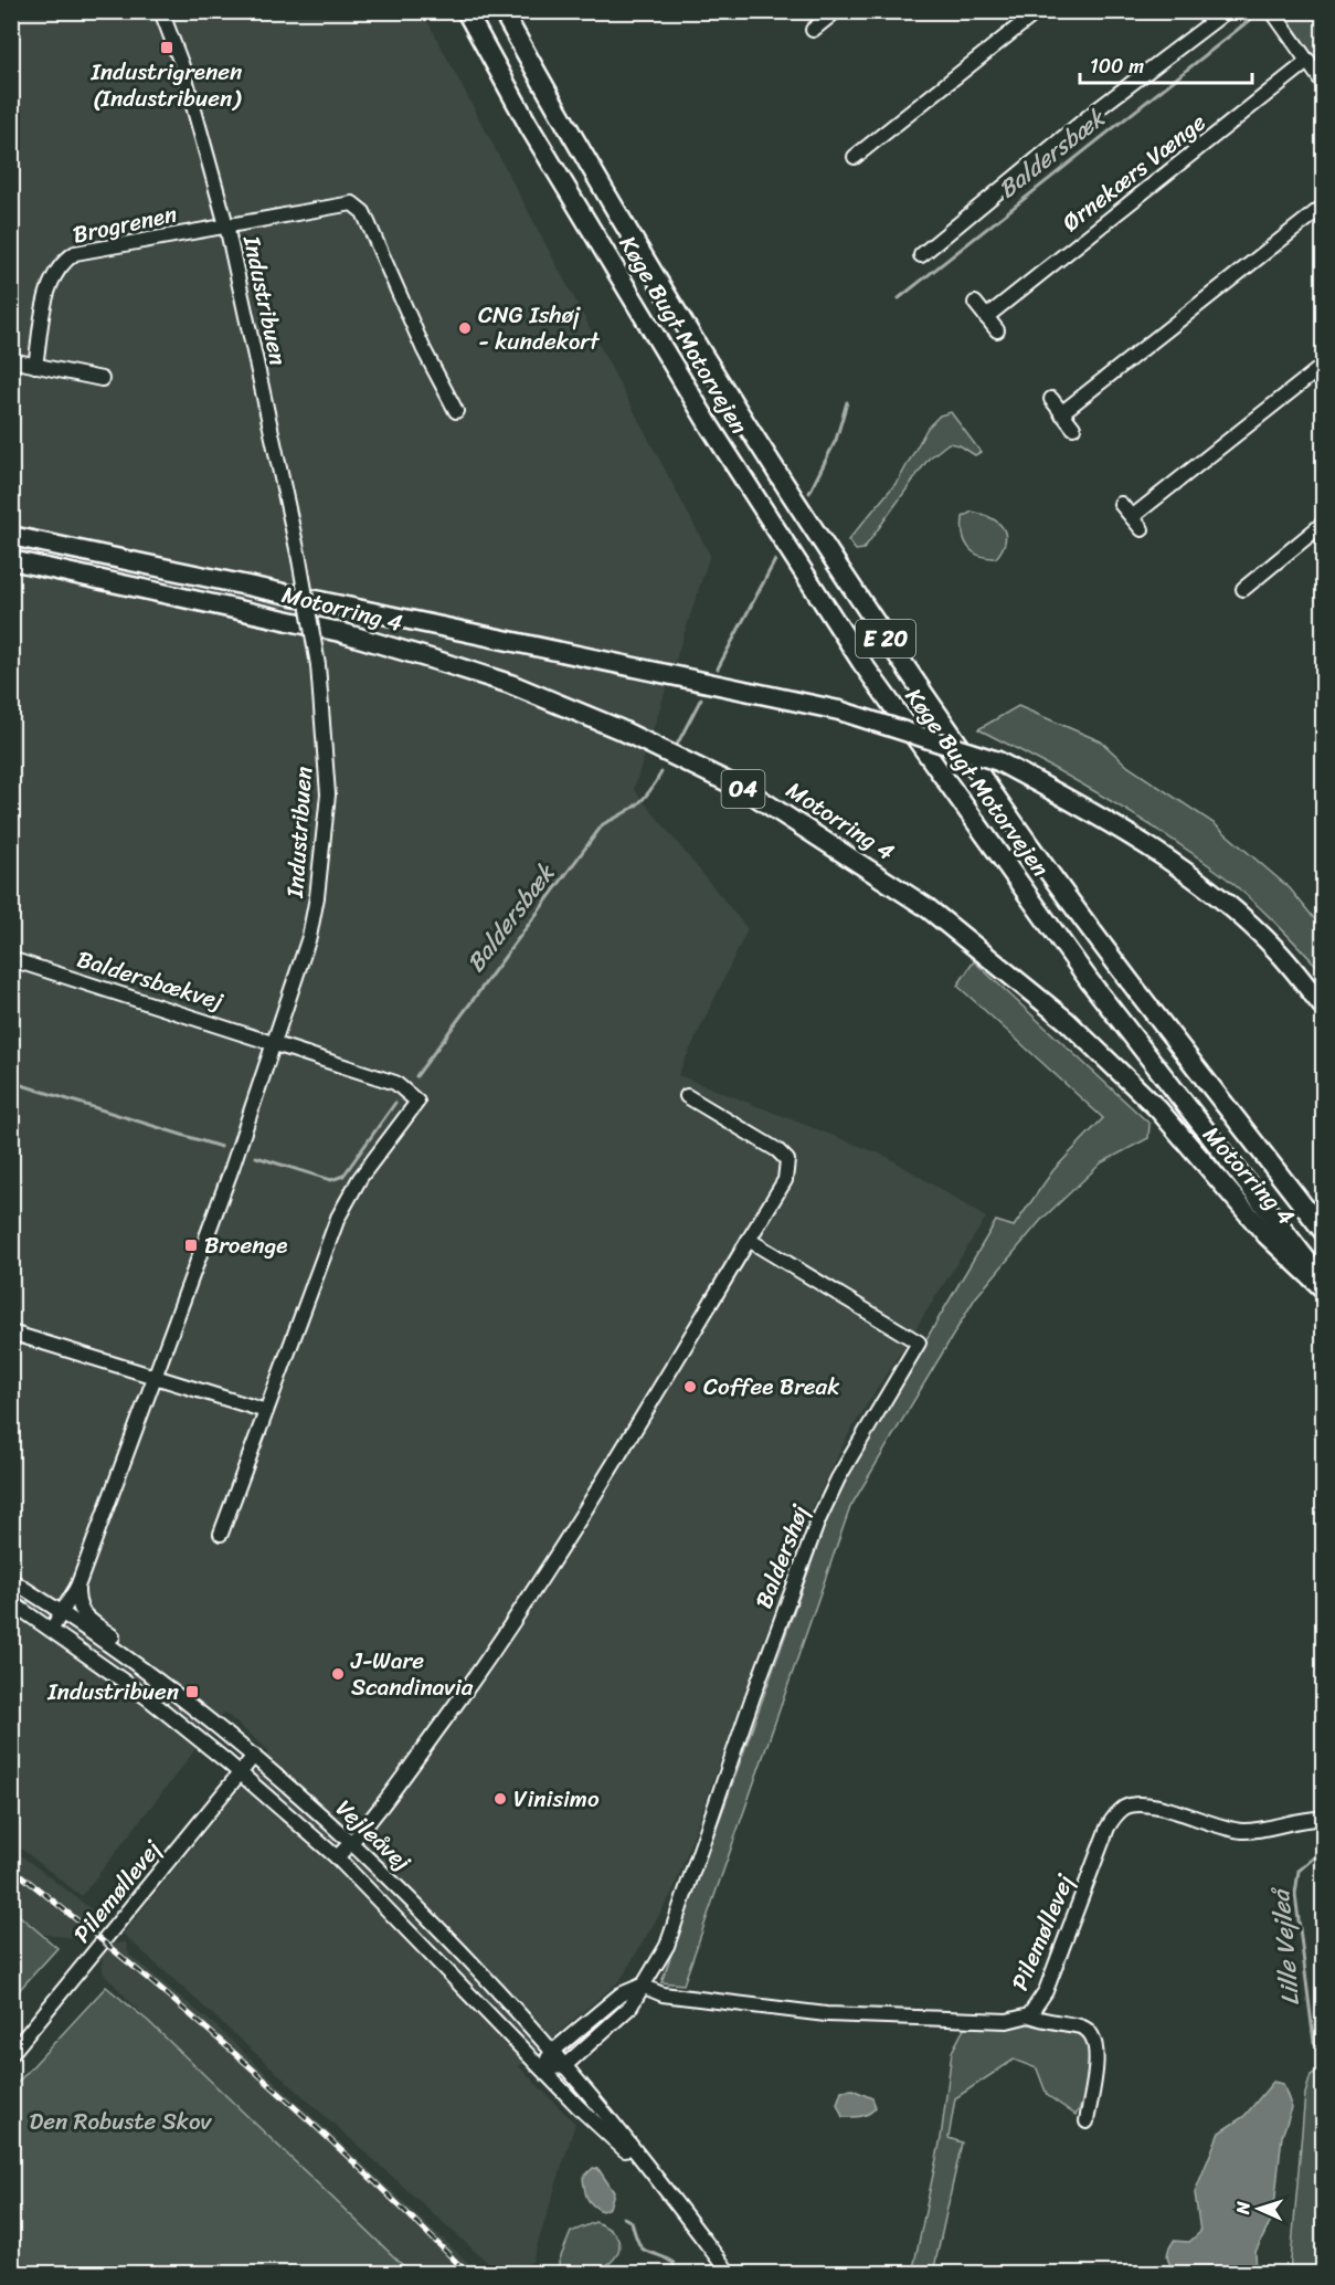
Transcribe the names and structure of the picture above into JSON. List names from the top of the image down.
{
  "streets": {
    "highway": [
      "Køge Bugt Motorvejen",
      "Motorring 4",
      "E 20",
      "O4"
    ],
    "street": [
      "Ørnekærs Vænge",
      "Brogrenen",
      "Industribuen",
      "Baldersbækvej",
      "Baldershøj",
      "Vejleåvej",
      "Pilemøllevej"
    ]
  },
  "crossings": [
    ["Brogrenen", "Industribuen"],
    ["Industribuen", "Baldersbækvej"],
    ["Industribuen", "Vejleåvej"],
    ["Baldershøj", "Vejleåvej"],
    ["Baldershøj", "Pilemøllevej"],
    ["Vejleåvej", "Pilemøllevej"]
  ],
  "water": ["Baldersbæk", "Lille Vejleå"],
  "parks": ["Den Robuste Skov"],
  "places": {
    "transit": ["Industrigrenen (Industribuen)", "Broenge", "Industribuen"],
    "other": [
      "CNG Ishøj - kundekort",
      "Coffee Break",
      "J-Ware Scandinavia",
      "Vinisimo"
    ]
  },
  "scale_bar": "100 m",
  "north": "left"
}
